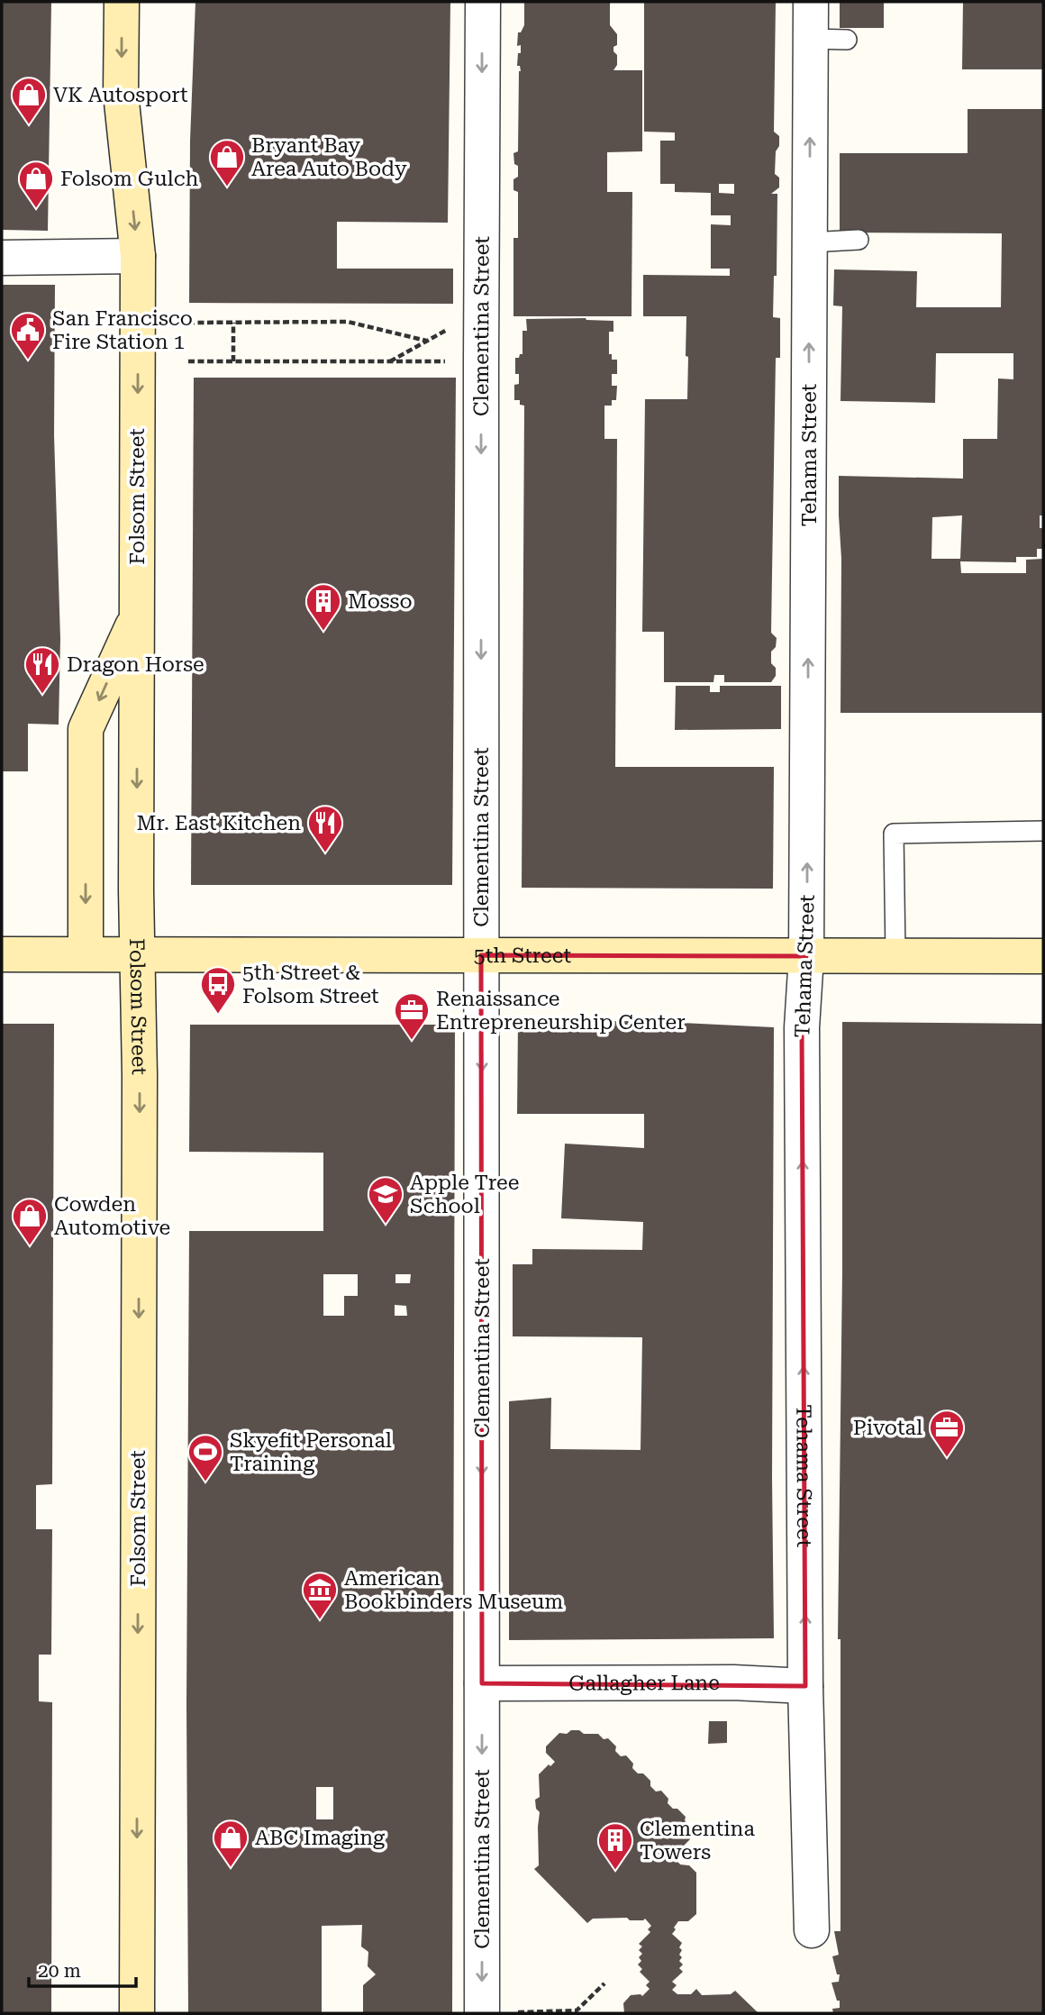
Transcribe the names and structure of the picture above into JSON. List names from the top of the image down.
{
  "streets": {
    "main road": ["Folsom Street", "5th Street"],
    "street": ["Clementina Street", "Tehama Street", "Gallagher Lane"]
  },
  "crossings": [
    ["Clementina Street", "5th Street"],
    ["Clementina Street", "Gallagher Lane"],
    ["Tehama Street", "5th Street"],
    ["Tehama Street", "Gallagher Lane"],
    ["Folsom Street", "5th Street"]
  ],
  "one_way": ["Clementina Street", "Tehama Street", "Folsom Street"],
  "places": {
    "shop": [
      "VK Autosport",
      "Bryant Bay Area Auto Body",
      "Folsom Gulch",
      "Cowden Automotive",
      "ABC Imaging"
    ],
    "public building": ["San Francisco Fire Station 1"],
    "building": ["Mosso", "Clementina Towers"],
    "restaurant": ["Dragon Horse", "Mr. East Kitchen"],
    "bus stop": ["5th Street & Folsom Street"],
    "office": ["Renaissance Entrepreneurship Center", "Pivotal"],
    "school or university": ["Apple Tree School"],
    "sports": ["Skyefit Personal Training"],
    "museum": ["American Bookbinders Museum"]
  },
  "scale_bar": "20 m"
}
